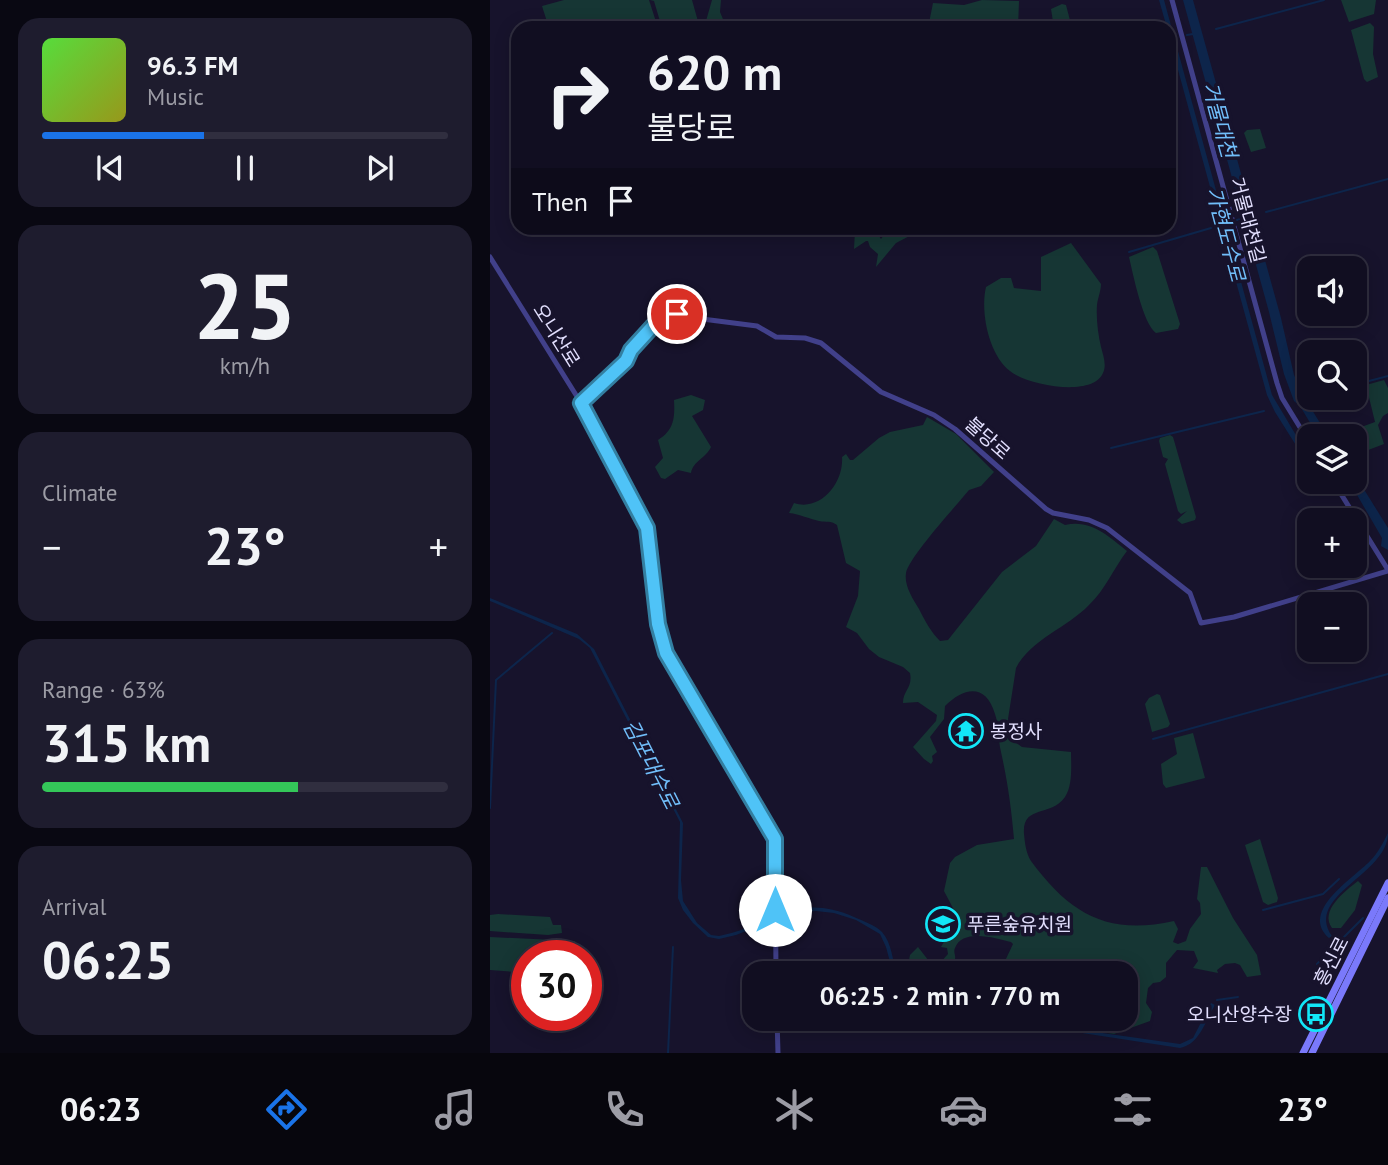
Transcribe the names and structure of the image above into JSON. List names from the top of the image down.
{
  "streets": {
    "main road": ["흥신로"],
    "street": ["거물대천길", "오니산로", "불당로"]
  },
  "crossings": [
    ["오니산로", "불당로"]
  ],
  "water": ["거물대천", "가현도수로", "김포대수로"],
  "places": {
    "temple": ["봉정사"],
    "school or university": ["푸른숲유치원"],
    "bus stop": ["오니산양수장"]
  },
  "page": {
    "turn": ["620 m", "불당로"],
    "song": ["96.3 FM", "Music"],
    "then": "Then",
    "tile": [
      ["25", "km/h"],
      "Climate",
      ["Range · 63%", "315 km"],
      ["Arrival", "06:25"]
    ],
    "map_buttons": ["+", "−"],
    "heat": ["−", "23°", "+"],
    "limit": "30",
    "trip": "06:25 · 2 min · 770 m",
    "tabs": ["06:23", "23°"]
  }
}
